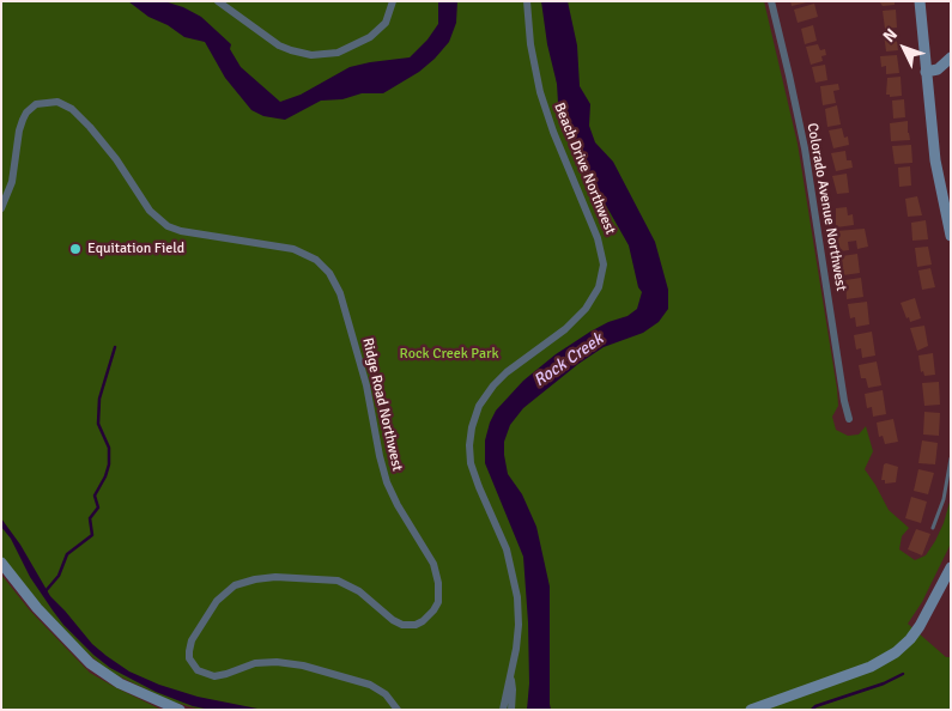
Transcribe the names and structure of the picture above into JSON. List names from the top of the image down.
{
  "streets": {
    "street": ["Beach Drive Northwest", "Colorado Avenue Northwest", "Ridge Road Northwest"]
  },
  "water": ["Rock Creek"],
  "parks": ["Rock Creek Park"],
  "places": ["Equitation Field"],
  "north": "top left"
}
